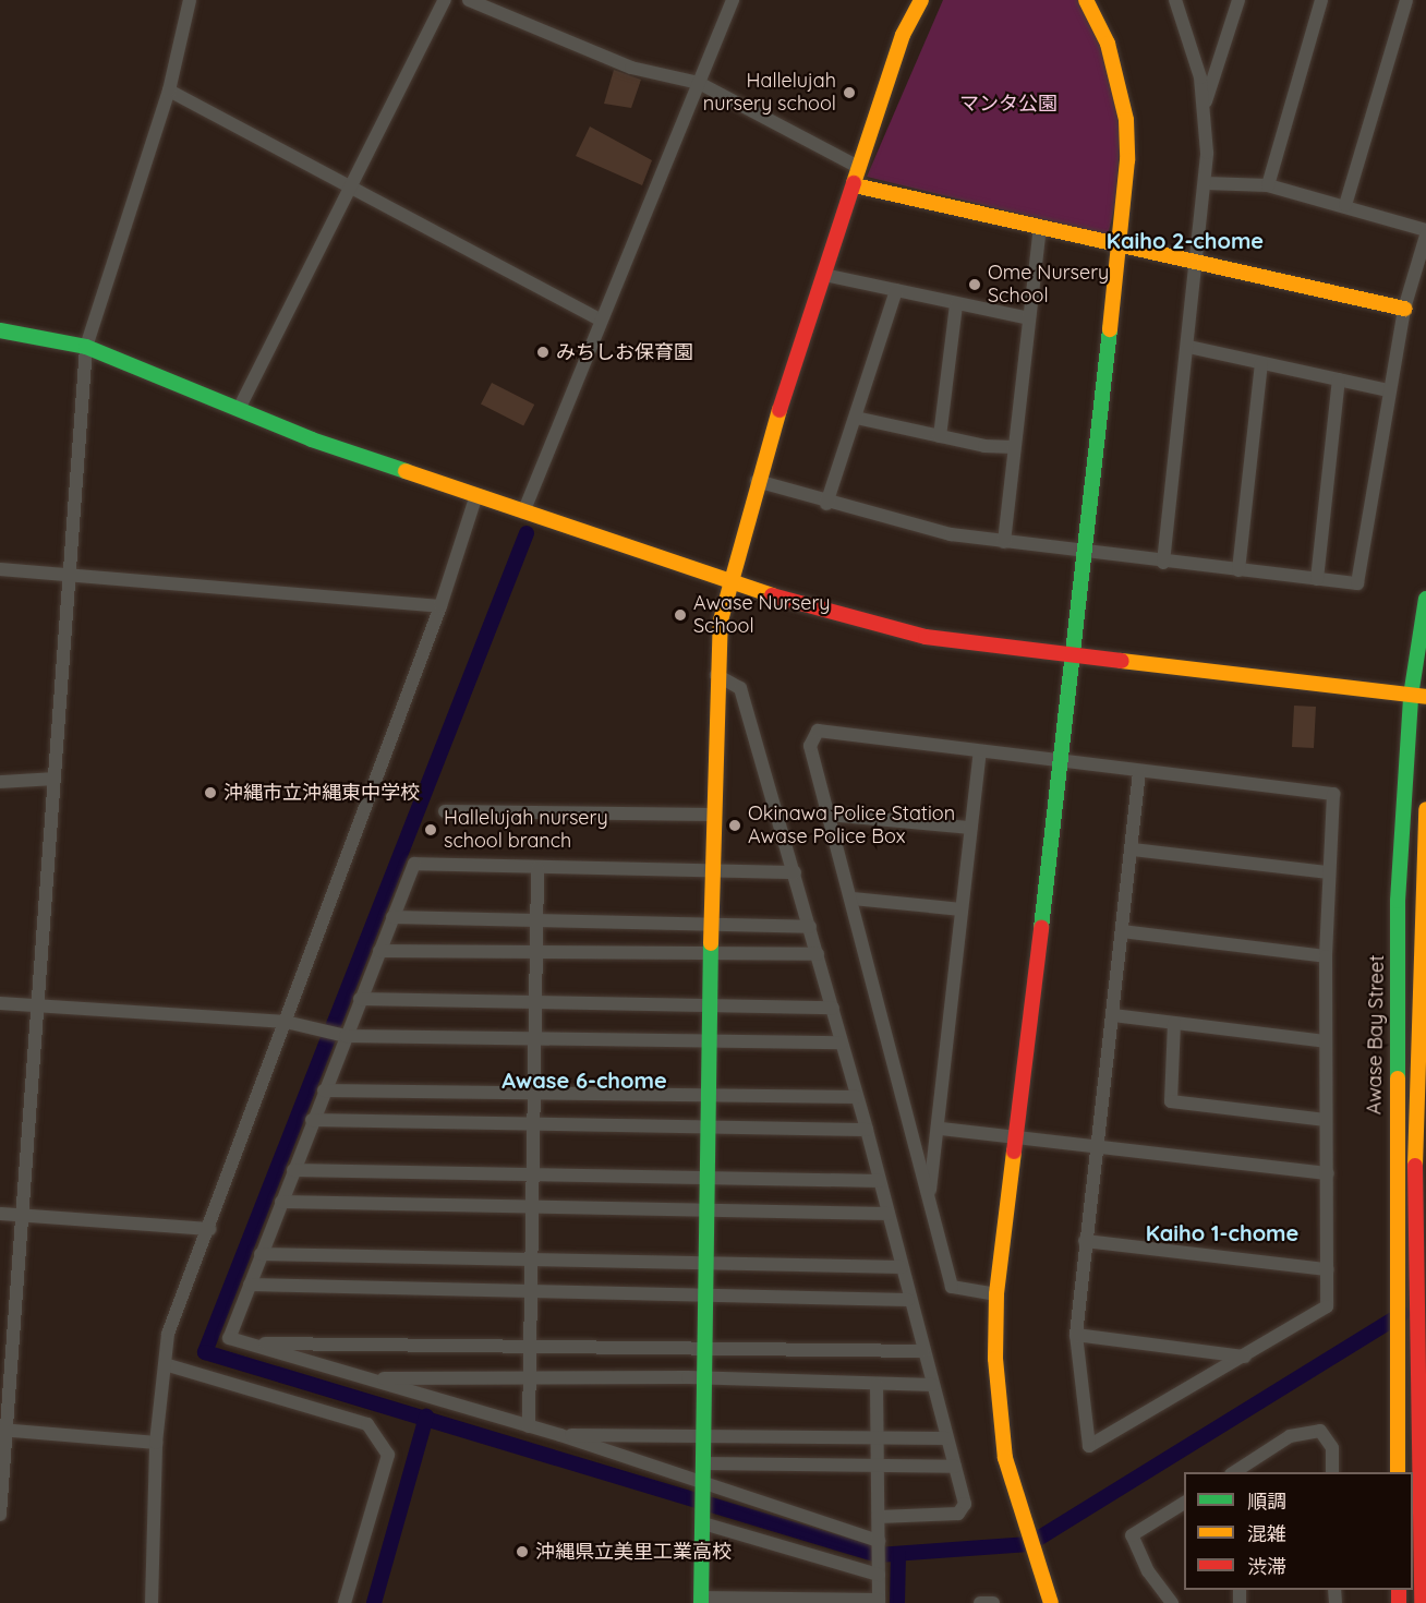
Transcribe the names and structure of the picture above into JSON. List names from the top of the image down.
{
  "streets": {
    "street": ["Awase Bay Street"]
  },
  "districts": ["Kaiho 2-chome", "Awase 6-chome", "Kaiho 1-chome"],
  "parks": ["マンタ公園"],
  "places": [
    "Hallelujah nursery school",
    "Ome Nursery School",
    "みちしお保育園",
    "Awase Nursery School",
    "沖縄市立沖縄東中学校",
    "Okinawa Police Station Awase Police Box",
    "Hallelujah nursery school branch",
    "沖縄県立美里工業高校"
  ],
  "legend": ["順調", "混雑", "渋滞"]
}
